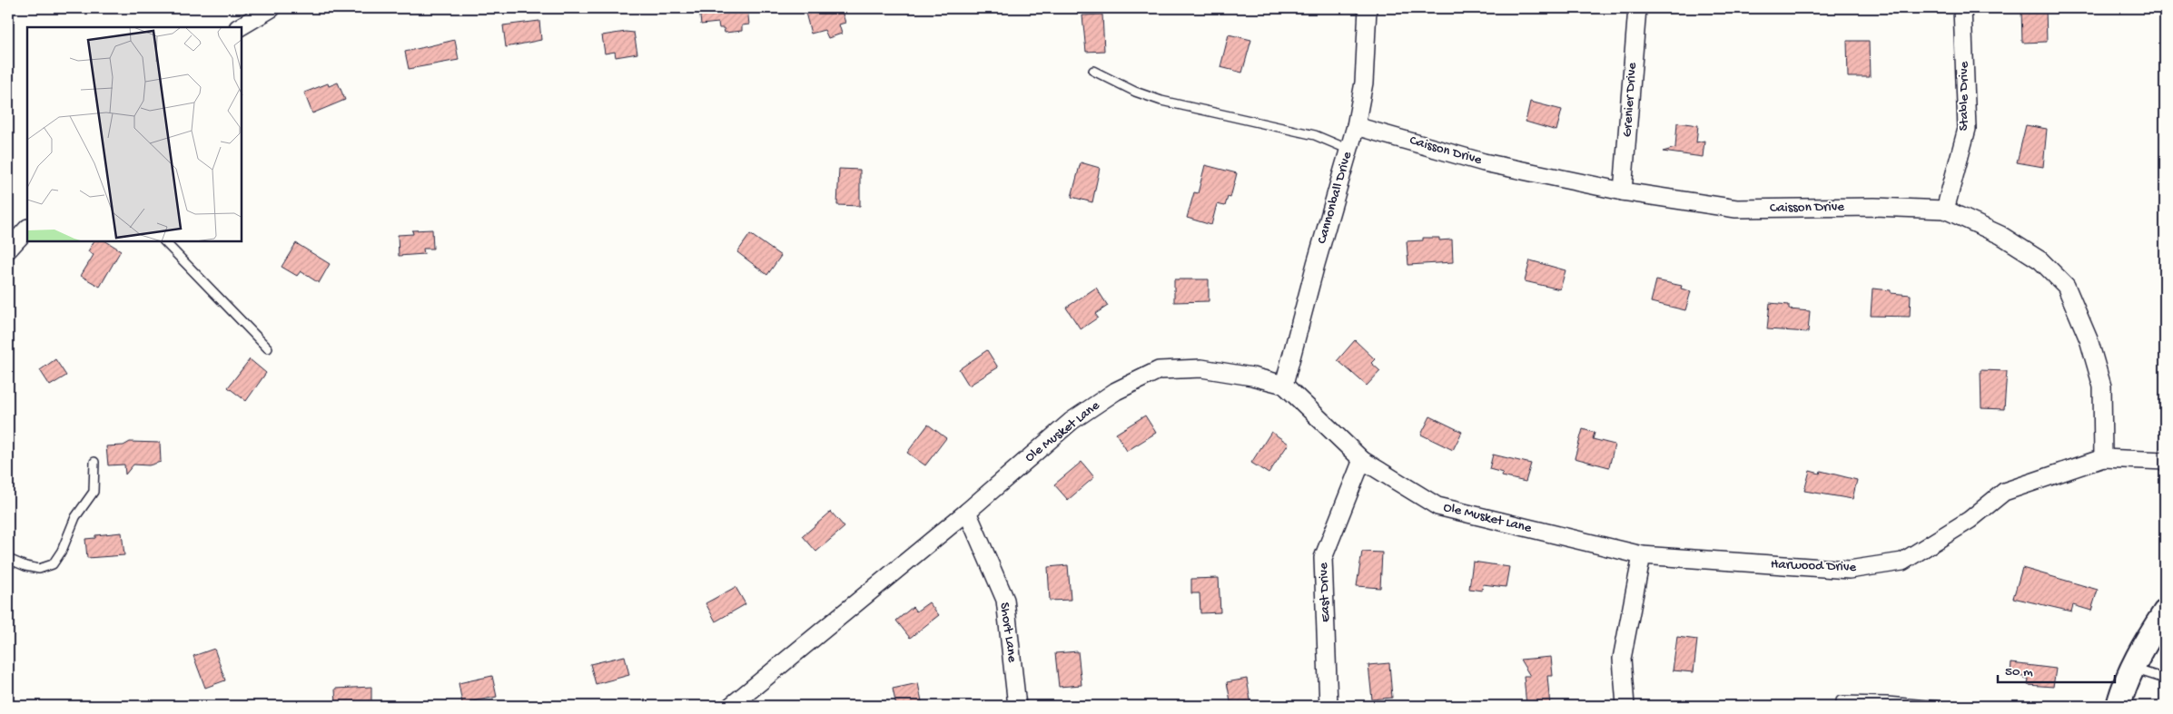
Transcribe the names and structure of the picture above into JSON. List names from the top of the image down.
{
  "streets": {
    "street": [
      "Stable Drive",
      "Grenier Drive",
      "Caisson Drive",
      "Cannonball Drive",
      "Ole Musket Lane",
      "Harwood Drive",
      "East Drive",
      "Short Lane"
    ]
  },
  "crossings": [
    ["Stable Drive", "Caisson Drive"],
    ["Grenier Drive", "Caisson Drive"],
    ["Caisson Drive", "Cannonball Drive"],
    ["Caisson Drive", "Harwood Drive"],
    ["Cannonball Drive", "Ole Musket Lane"],
    ["Ole Musket Lane", "Harwood Drive"],
    ["Ole Musket Lane", "East Drive"],
    ["Ole Musket Lane", "Short Lane"]
  ],
  "scale_bar": "50 m"
}
